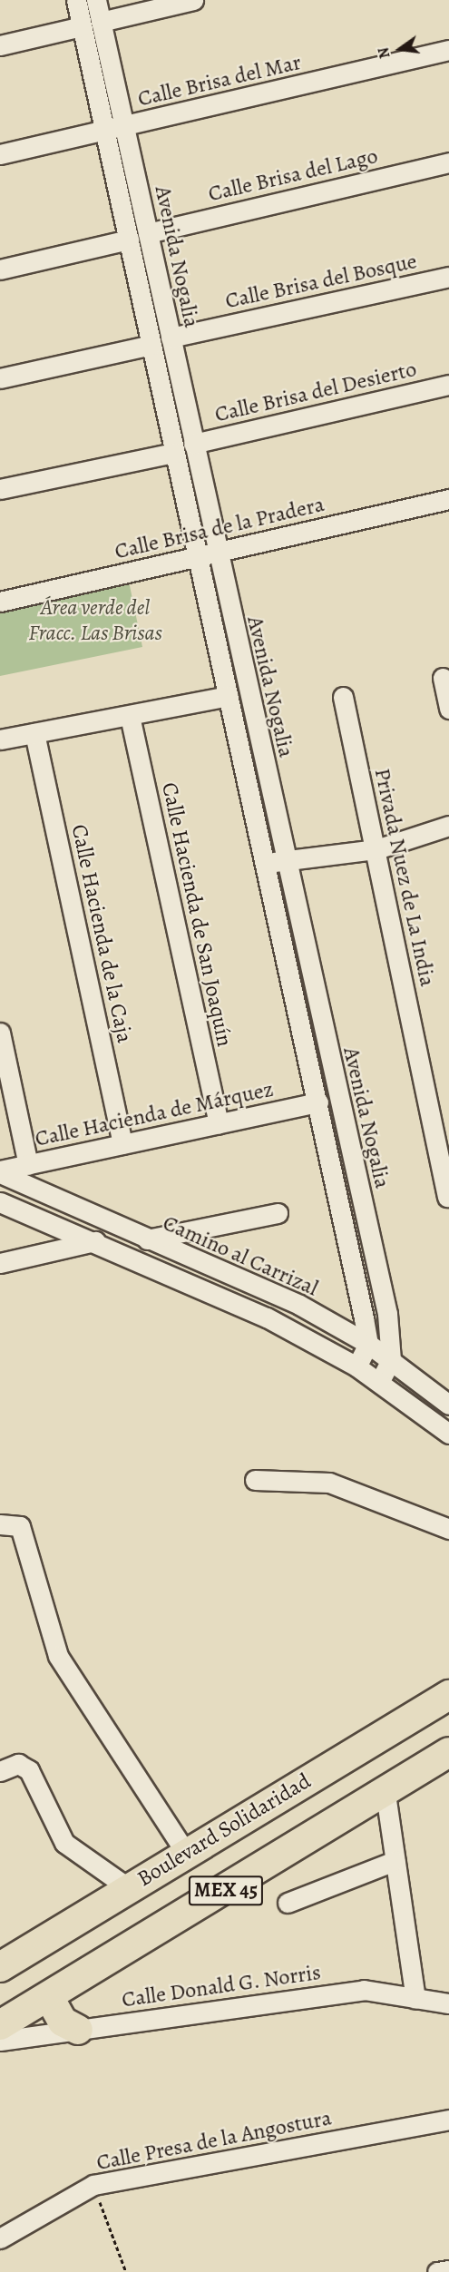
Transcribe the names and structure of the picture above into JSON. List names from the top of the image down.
{
  "streets": {
    "highway": ["Boulevard Solidaridad", "MEX 45"],
    "street": [
      "Calle Brisa del Mar",
      "Calle Brisa del Lago",
      "Avenida Nogalia",
      "Calle Brisa del Bosque",
      "Calle Brisa del Desierto",
      "Calle Brisa de la Pradera",
      "Privada Nuez de La India",
      "Calle Hacienda de San Joaquín",
      "Calle Hacienda de la Caja",
      "Calle Hacienda de Márquez",
      "Camino al Carrizal",
      "Calle Donald G. Norris",
      "Calle Presa de la Angostura"
    ]
  },
  "crossings": [
    ["Calle Brisa del Mar", "Avenida Nogalia"],
    ["Calle Brisa del Lago", "Avenida Nogalia"],
    ["Avenida Nogalia", "Calle Brisa del Bosque"],
    ["Avenida Nogalia", "Calle Brisa del Desierto"],
    ["Avenida Nogalia", "Calle Brisa de la Pradera"],
    ["Avenida Nogalia", "Calle Hacienda de Márquez"],
    ["Avenida Nogalia", "Camino al Carrizal"],
    ["Calle Hacienda de San Joaquín", "Calle Hacienda de Márquez"],
    ["Calle Hacienda de la Caja", "Calle Hacienda de Márquez"],
    ["Calle Hacienda de Márquez", "Camino al Carrizal"]
  ],
  "parks": ["Área verde del Fracc. Las Brisas"],
  "north": "left"
}
